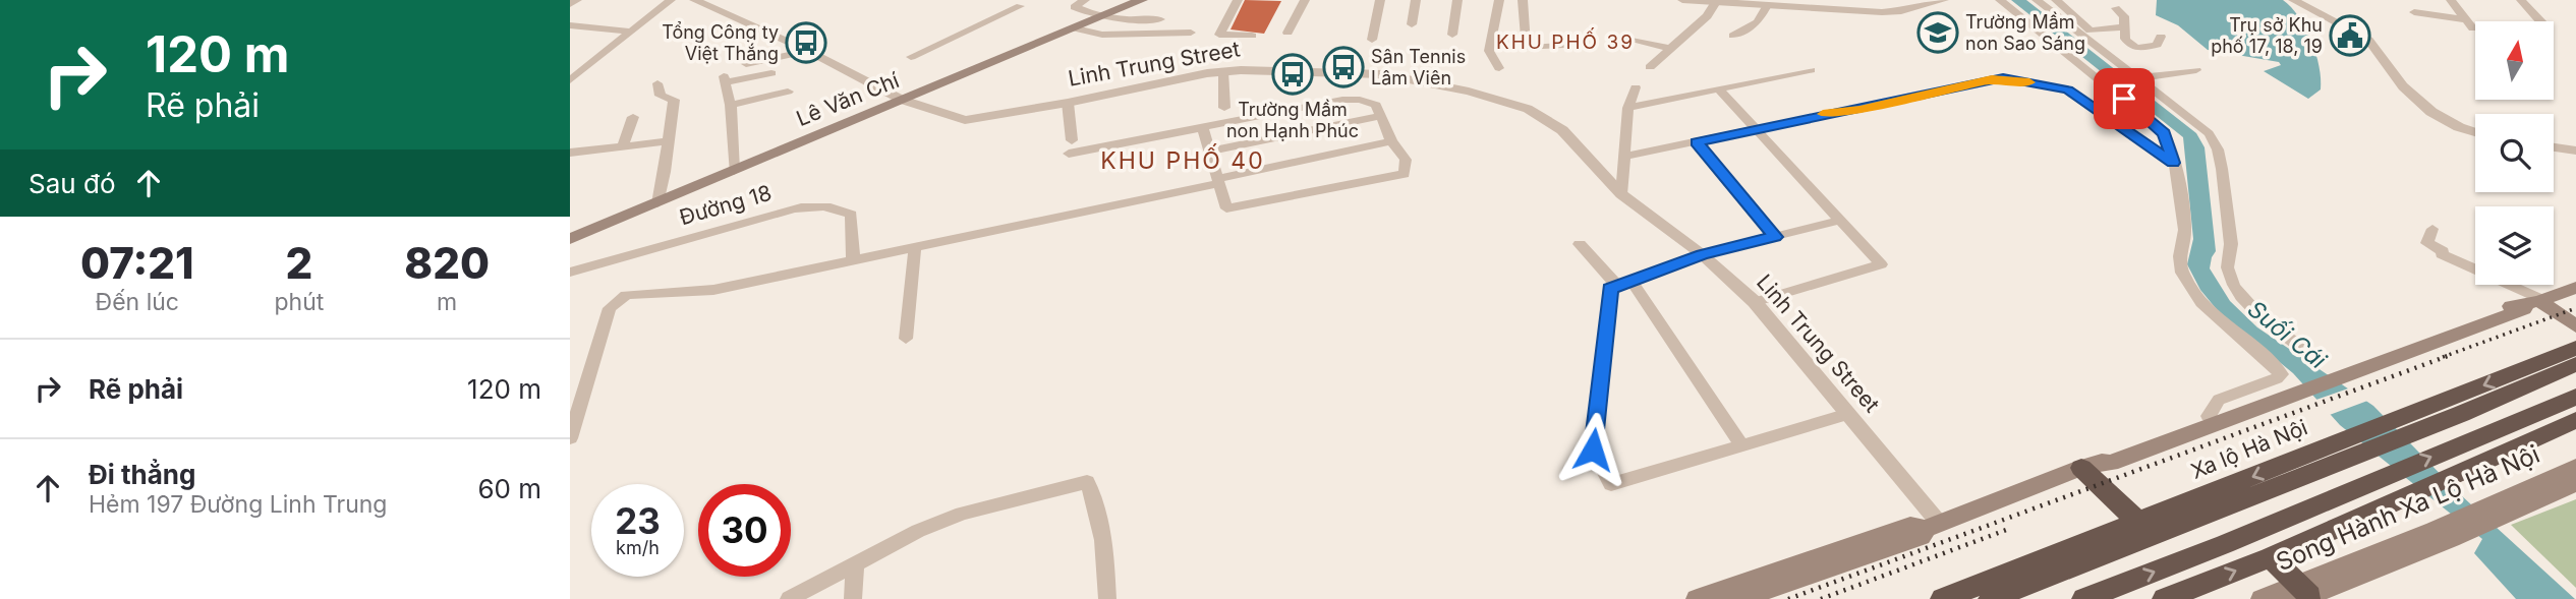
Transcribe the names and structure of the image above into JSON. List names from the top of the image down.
{
  "streets": {
    "highway": ["Xa lộ Hà Nội"],
    "main road": ["Lê Văn Chí", "Song Hành Xa Lộ Hà Nội"],
    "street": ["Linh Trung Street", "Đường 18"]
  },
  "crossings": [
    ["Linh Trung Street", "Lê Văn Chí"]
  ],
  "districts": ["KHU PHỐ 39", "KHU PHỐ 40"],
  "water": ["Suối Cái"],
  "places": {
    "school or university": ["Trường Mầm non Sao Sáng"],
    "public building": ["Trụ sở Khu phố 17, 18, 19"],
    "bus stop": ["Tổng Công ty Việt Thắng", "Sân Tennis Lâm Viên", "Trường Mầm non Hạnh Phúc"]
  },
  "north": "top",
  "page": {
    "turn": ["120 m", "Rẽ phải"],
    "then": "Sau đó",
    "eta": [
      "07:21",
      "Đến lúc",
      "2",
      "phút",
      "820",
      "m"
    ],
    "list": [
      {
        "name": "Rẽ phải",
        "value": "120 m"
      },
      {
        "name": "Đi thẳng",
        "note": "Hẻm 197 Đường Linh Trung",
        "value": "60 m"
      }
    ],
    "speed": "23 km/h",
    "limit": "30"
  }
}
